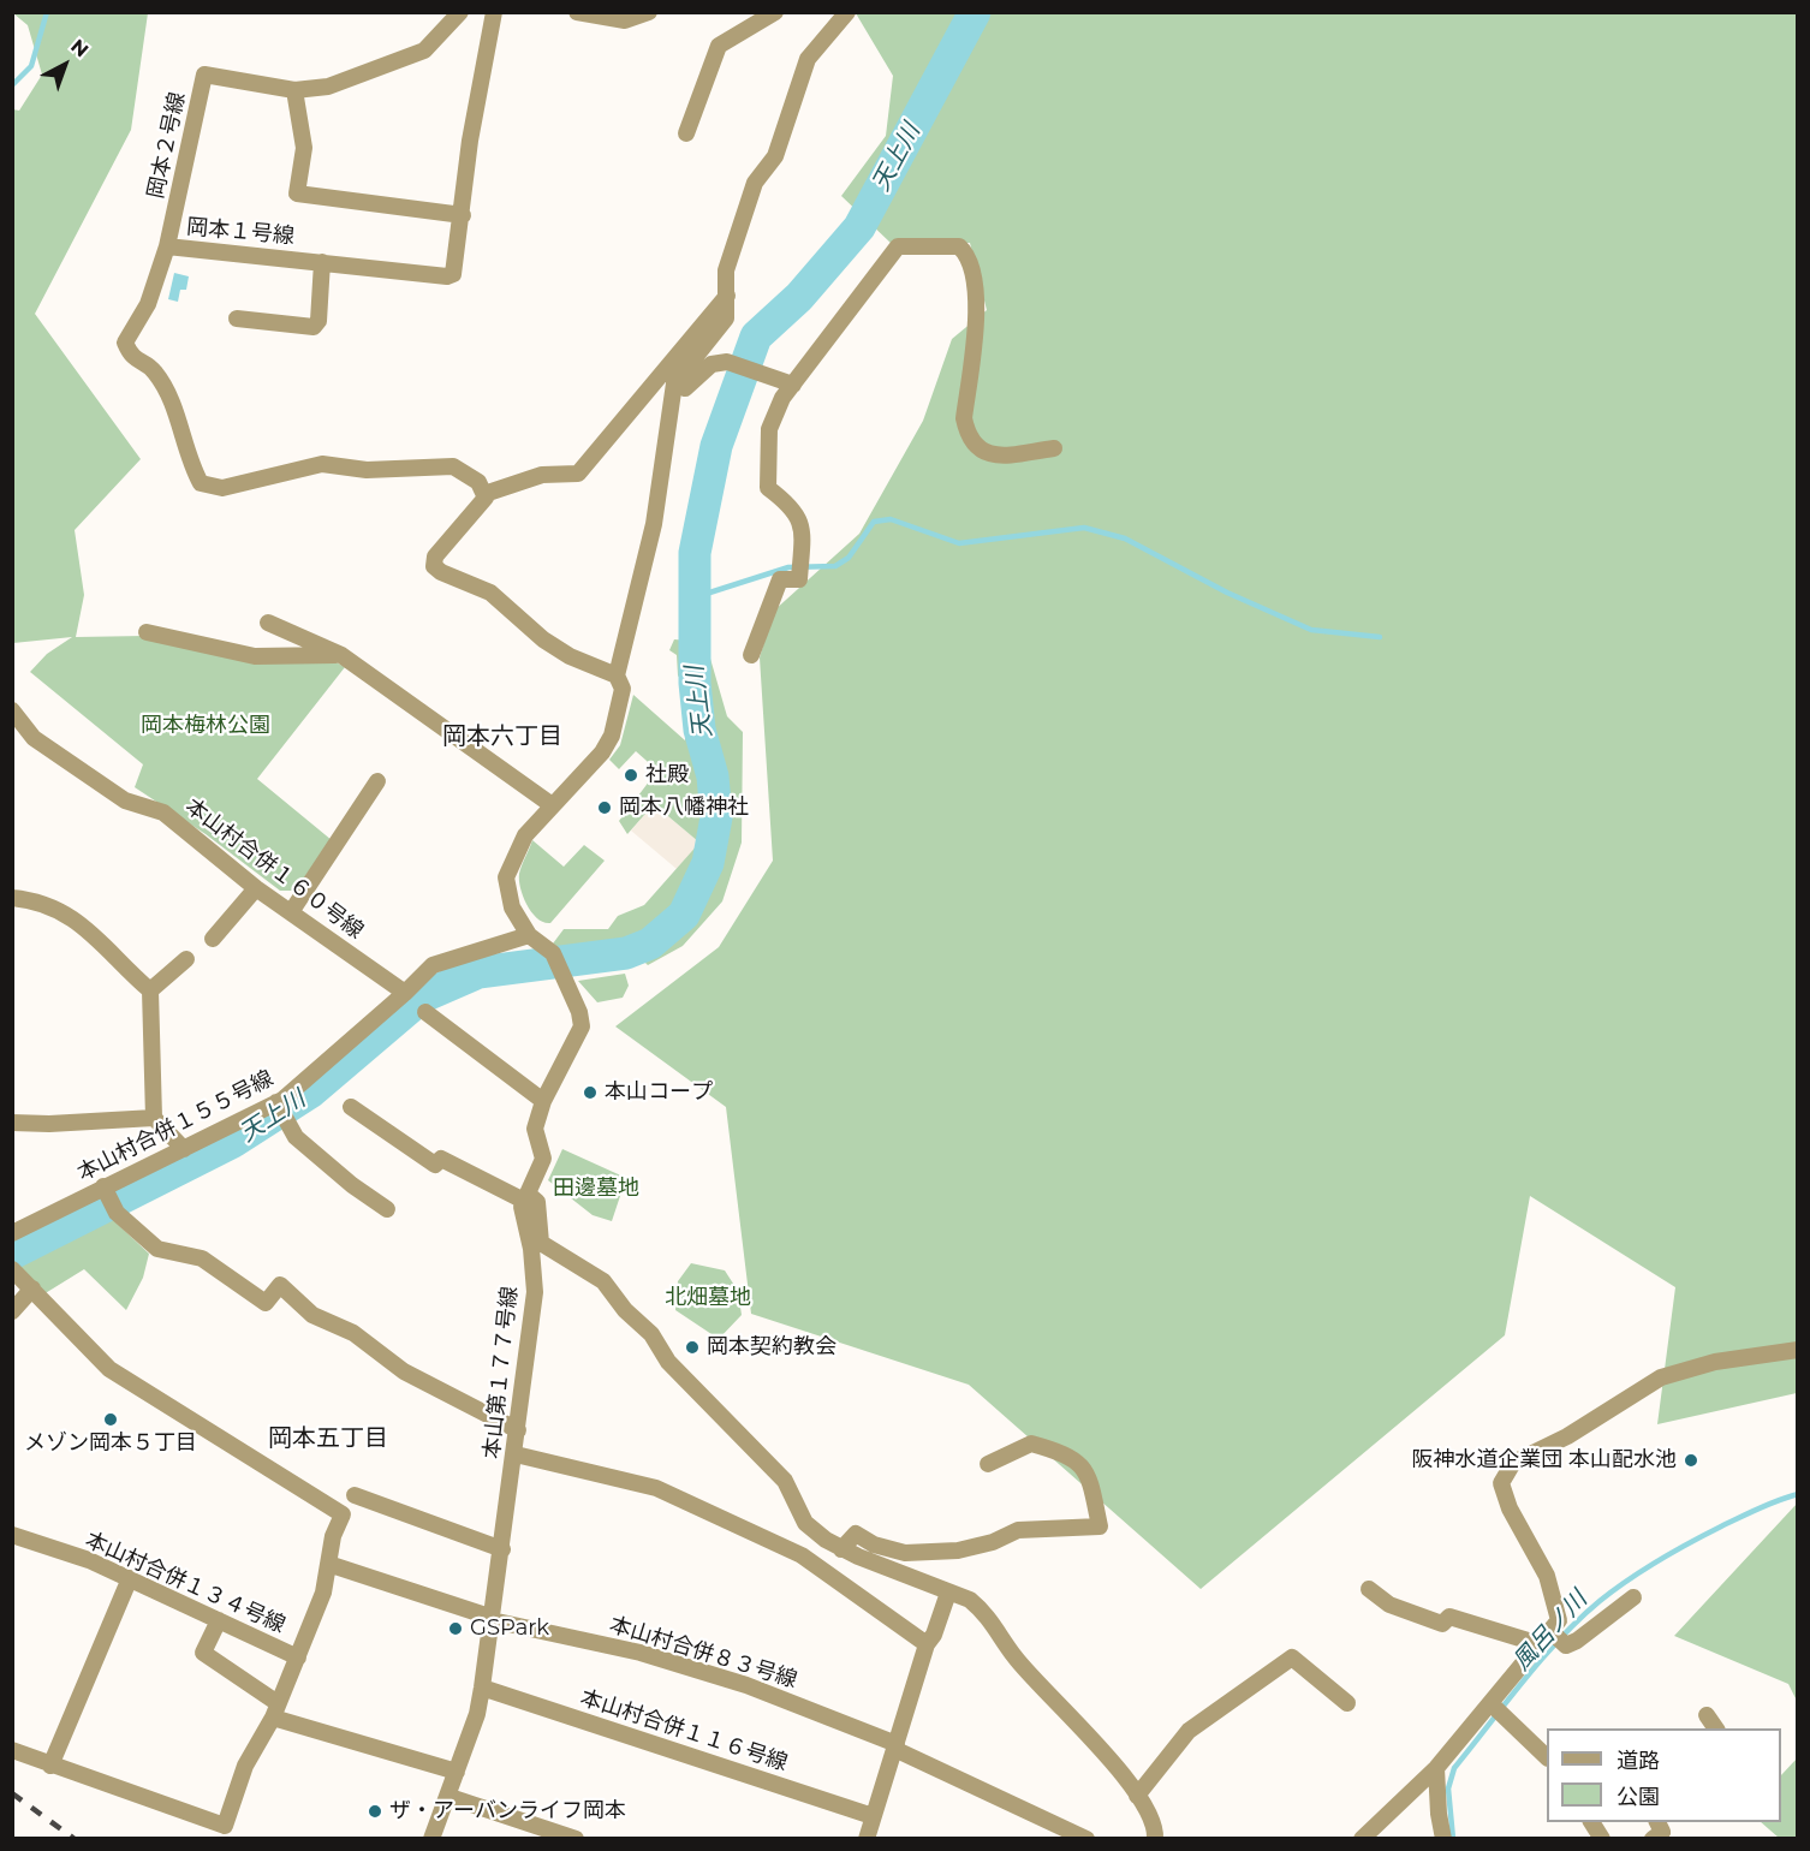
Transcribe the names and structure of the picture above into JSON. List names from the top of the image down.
{
  "streets": {
    "street": [
      "岡本２号線",
      "岡本１号線",
      "本山村合併１６０号線",
      "本山村合併１５５号線",
      "本山第１７７号線",
      "本山村合併１３４号線",
      "本山村合併８３号線",
      "本山村合併１１６号線"
    ]
  },
  "crossings": [
    ["岡本２号線", "岡本１号線"],
    ["本山村合併１６０号線", "本山村合併１５５号線"],
    ["本山第１７７号線", "本山村合併８３号線"],
    ["本山第１７７号線", "本山村合併１１６号線"]
  ],
  "districts": ["岡本六丁目", "岡本五丁目"],
  "water": ["天上川", "風呂ノ川"],
  "parks": ["岡本梅林公園", "田邊墓地", "北畑墓地"],
  "places": [
    "社殿",
    "岡本八幡神社",
    "本山コープ",
    "岡本契約教会",
    "メゾン岡本５丁目",
    "阪神水道企業団 本山配水池",
    "GSPark",
    "ザ・アーバンライフ岡本"
  ],
  "legend": ["道路", "公園"],
  "north": "top right"
}
